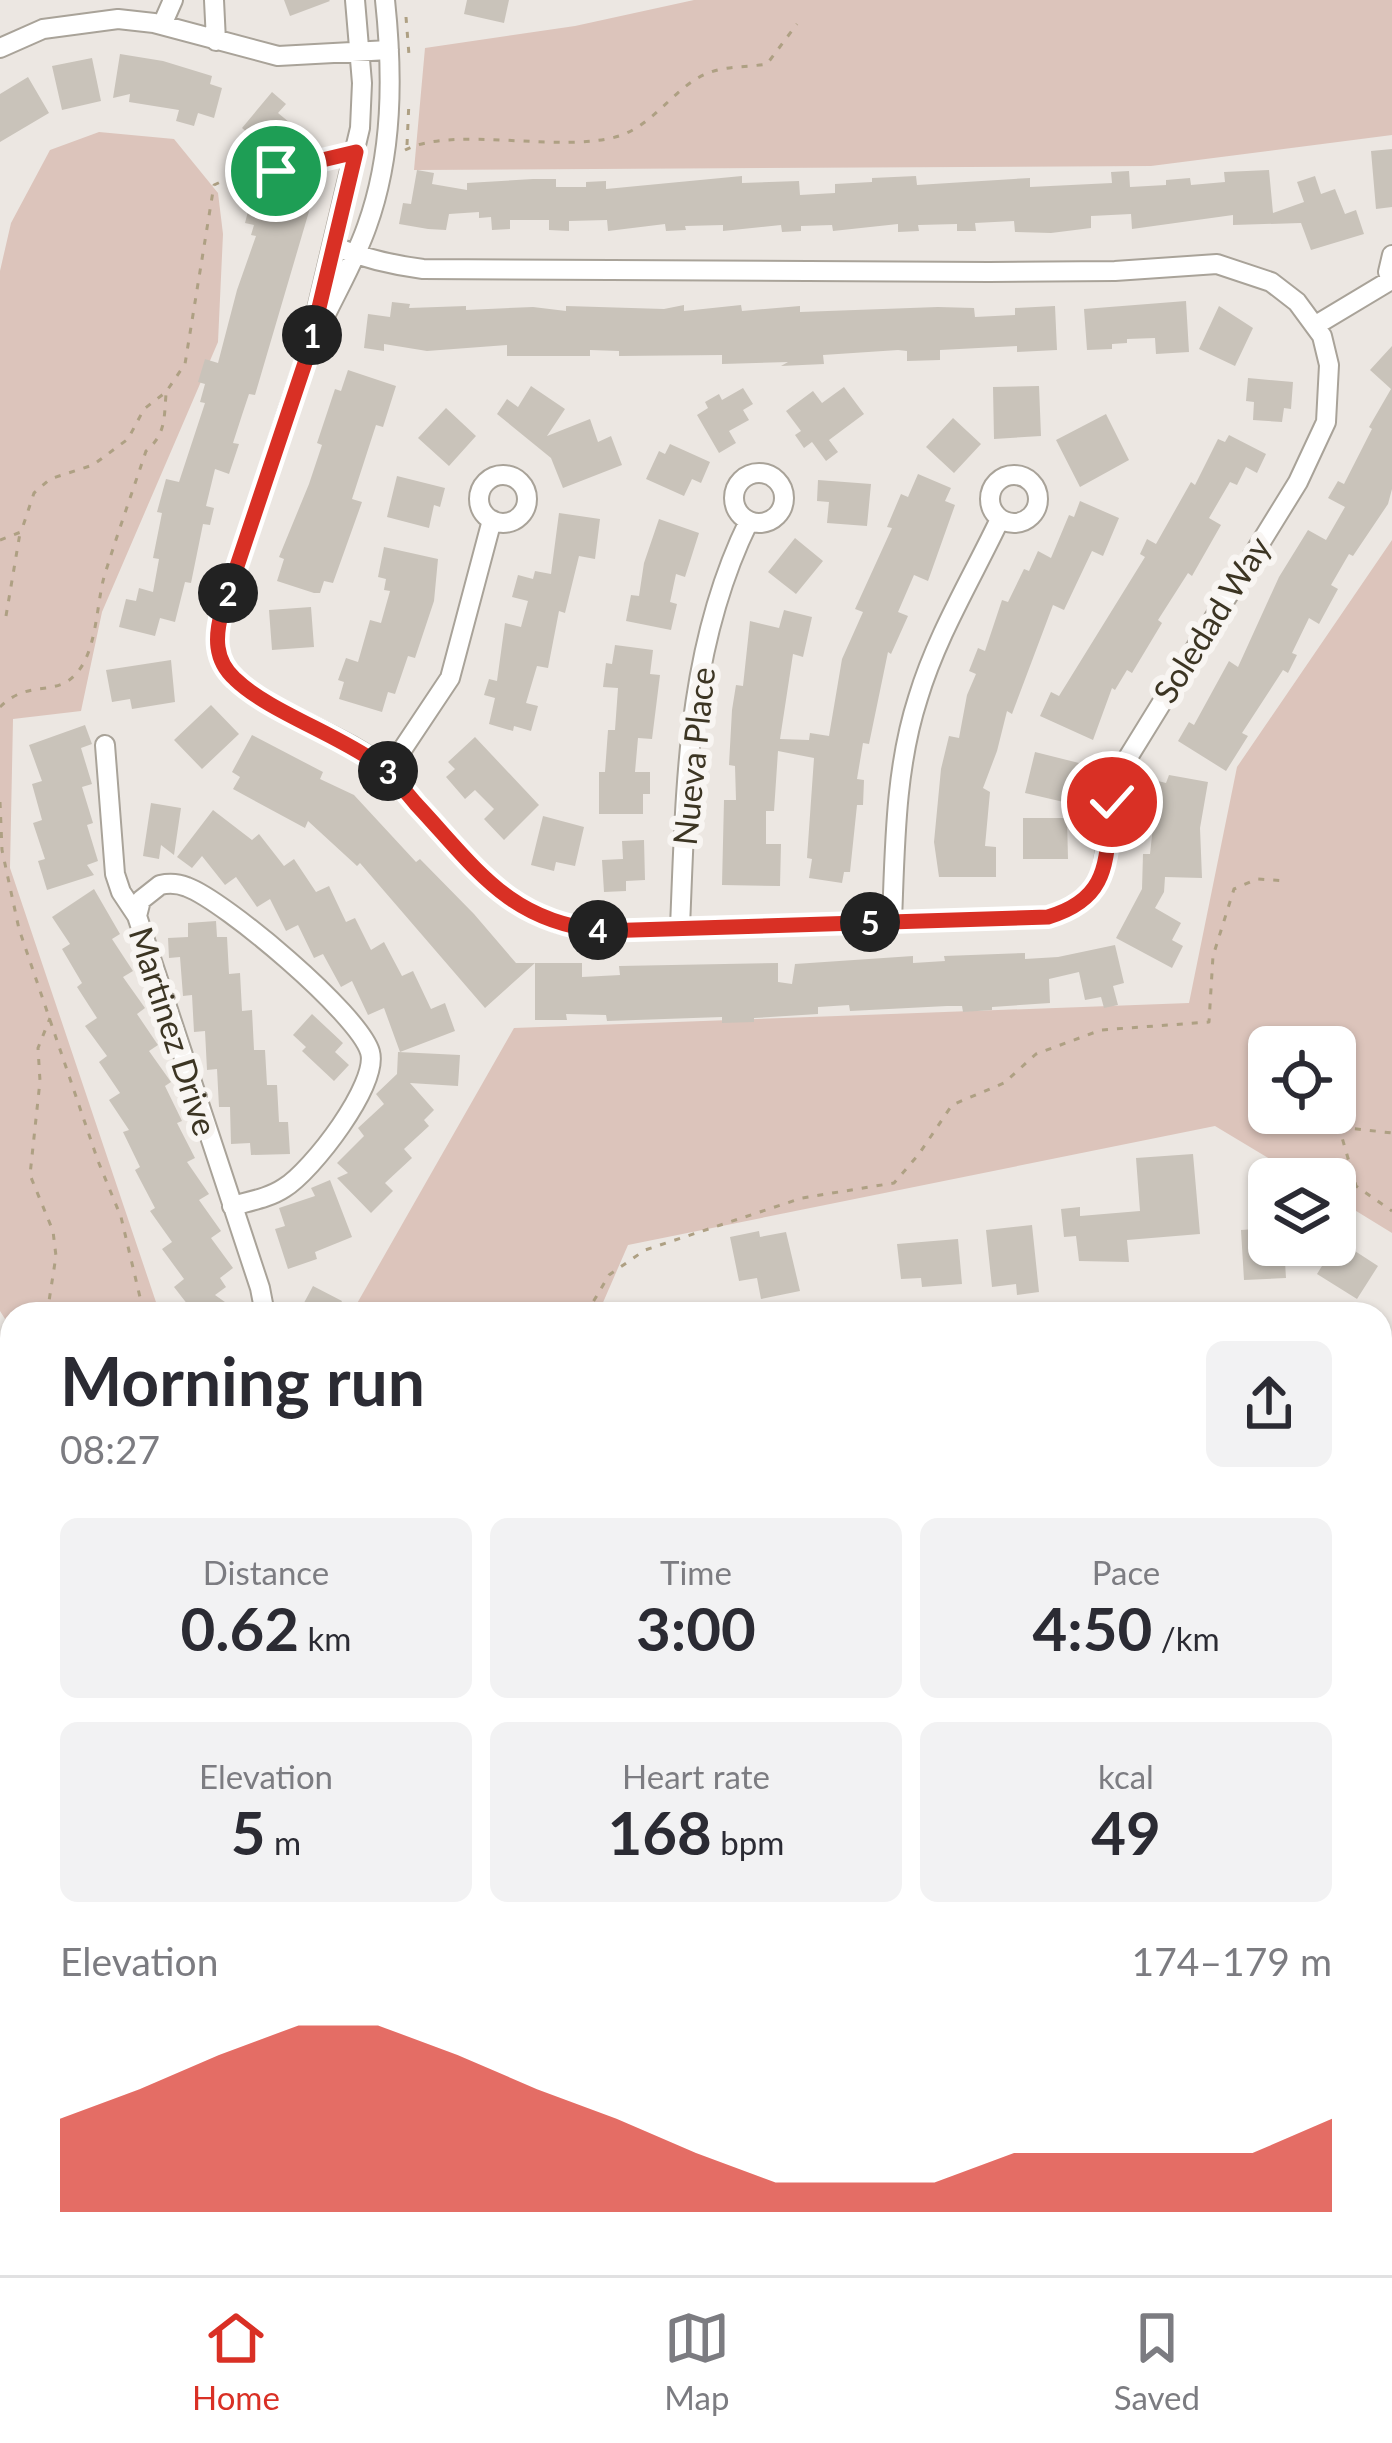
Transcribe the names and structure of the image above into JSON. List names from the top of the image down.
{
  "streets": {
    "street": ["Soledad Way", "Nueva Place", "Martinez Drive"]
  },
  "crossings": [
    ["Soledad Way", "Nueva Place"]
  ],
  "page": {
    "pins": [
      "1",
      "2",
      "3",
      "5",
      "4"
    ],
    "heading": ["Morning run", "08:27"],
    "stats": [
      ["Distance", "0.62 km"],
      ["Time", "3:00"],
      ["Pace", "4:50 /km"],
      ["Elevation", "5 m"],
      ["Heart rate", "168 bpm"],
      ["kcal", "49"]
    ],
    "chart": ["Elevation", "174–179 m"],
    "tabs": ["Home", "Map", "Saved"]
  }
}
